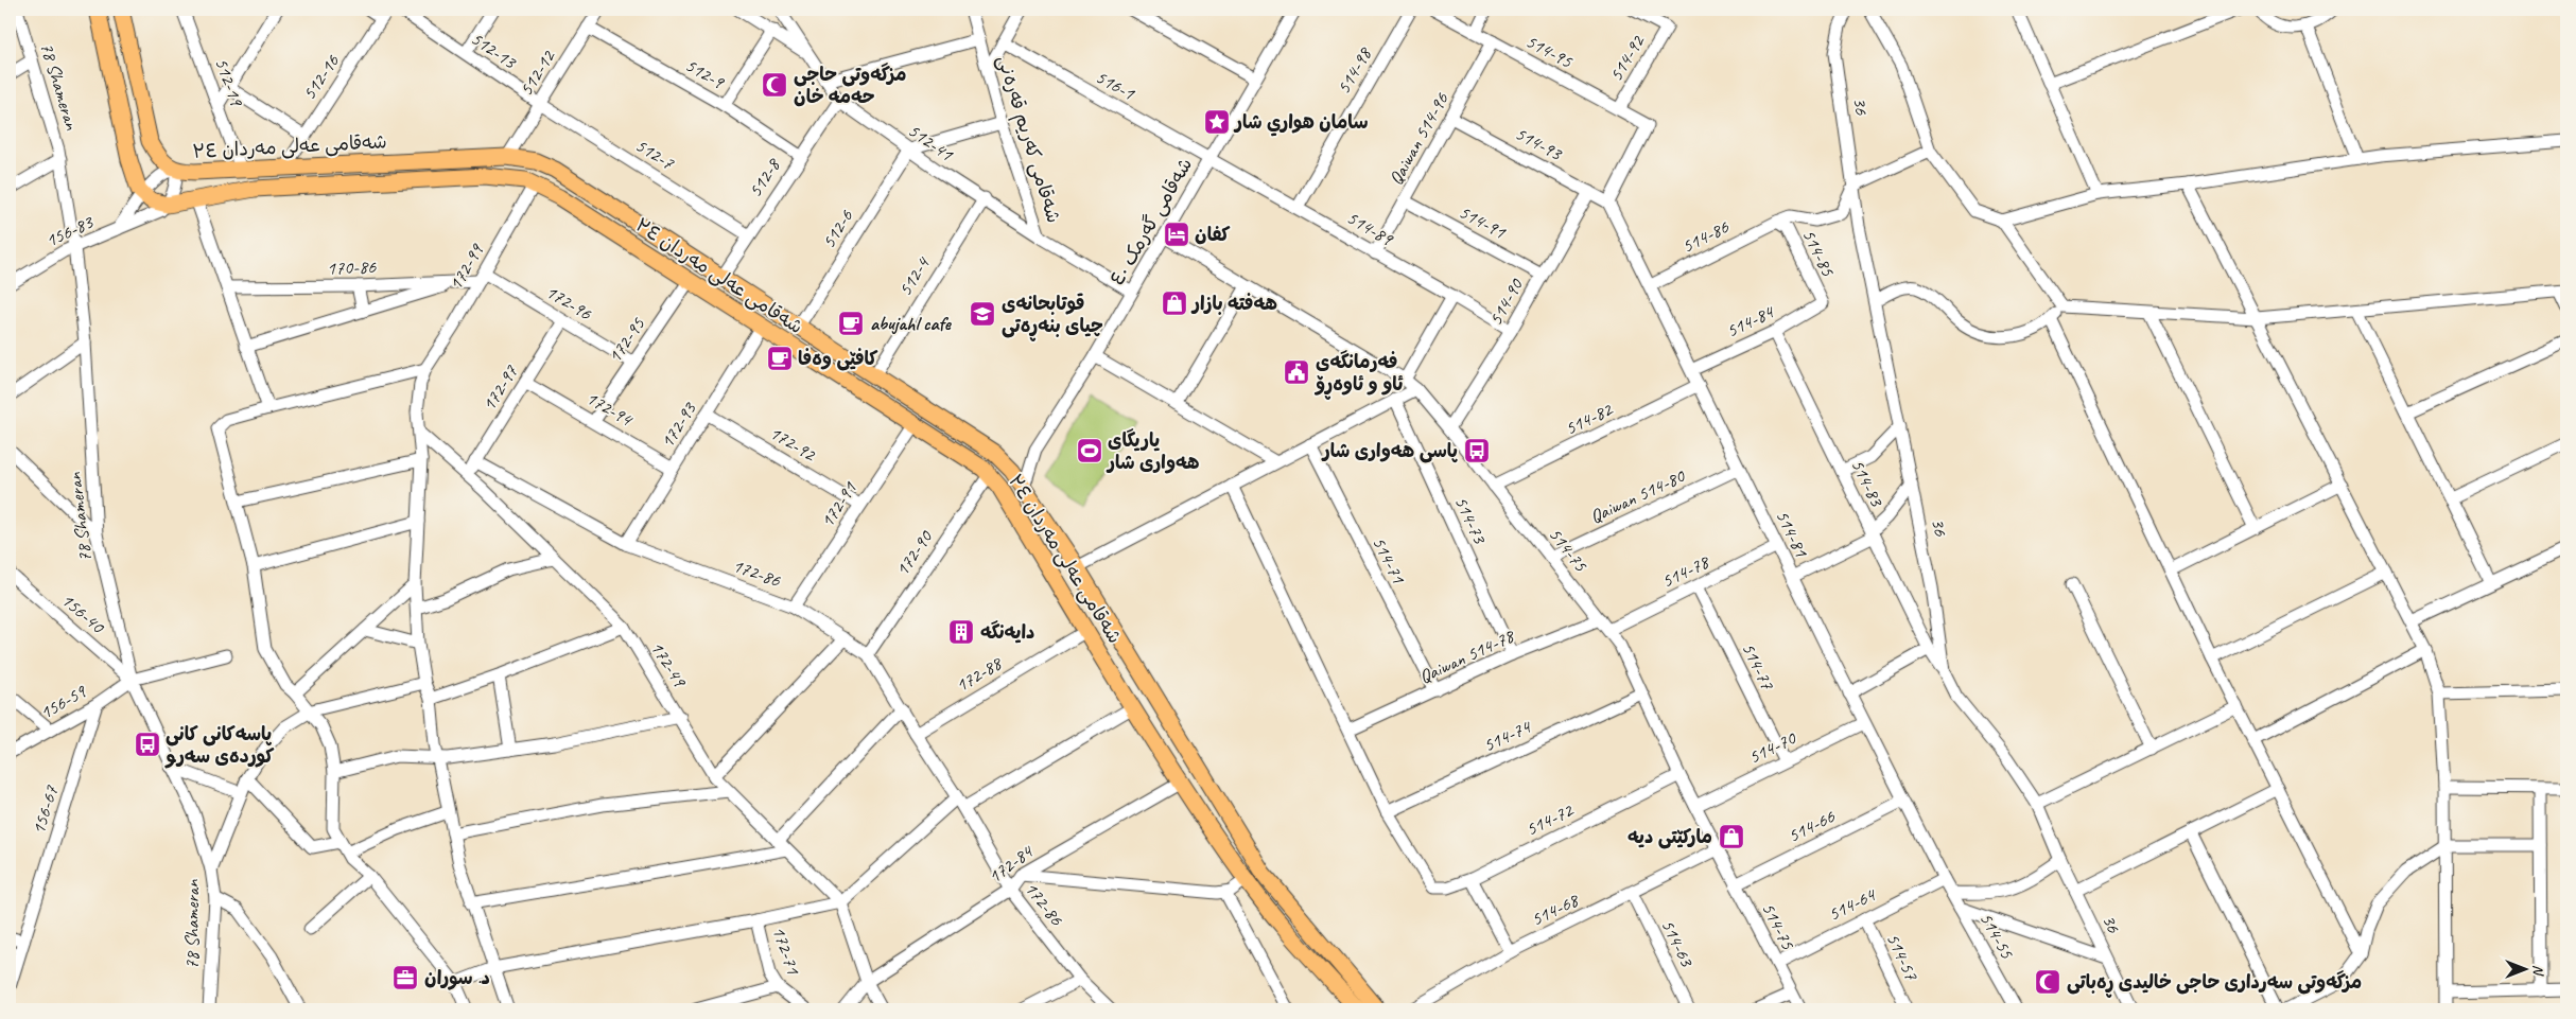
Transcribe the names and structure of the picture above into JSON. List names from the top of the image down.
{
  "streets": {
    "main road": ["شەقامی عەلی مەردان ٣٤"],
    "street": [
      "512-13",
      "514-95",
      "514-92",
      "514-98",
      "512-12",
      "512-9",
      "512-16",
      "512-19",
      "516-1",
      "78 Shameran",
      "36",
      "شەقامی کەریم قەرەنی",
      "Qaiwan 514-96",
      "512-41",
      "514-93",
      "512-7",
      "512-8",
      "شەقامی گەرمک ٤٠",
      "514-91",
      "514-89",
      "512-6",
      "156-83",
      "514-86",
      "514-85",
      "170-86",
      "172-99",
      "512-4",
      "172-96",
      "514-90",
      "514-84",
      "172-95",
      "172-97",
      "172-94",
      "514-82",
      "172-93",
      "172-92",
      "514-83",
      "Qaiwan 514-80",
      "172-91",
      "514-73",
      "514-81",
      "514-75",
      "172-90",
      "514-71",
      "514-78",
      "172-86",
      "156-40",
      "Qaiwan 514-78",
      "172-49",
      "514-77",
      "172-88",
      "156-59",
      "514-74",
      "514-70",
      "156-67",
      "514-72",
      "514-66",
      "172-84",
      "514-64",
      "514-68",
      "514-55",
      "514-63",
      "172-71",
      "514-57"
    ]
  },
  "crossings": [
    ["512-13", "512-12"],
    ["512-13", "512-7"],
    ["514-95", "514-92"],
    ["514-95", "Qaiwan 514-96"],
    ["514-95", "514-93"],
    ["514-95", "514-81"],
    ["514-98", "514-89"],
    ["512-12", "512-9"],
    ["512-12", "شەقامی عەلی مەردان ٣٤"],
    ["512-12", "512-7"],
    ["512-9", "512-8"],
    ["512-16", "شەقامی عەلی مەردان ٣٤"],
    ["512-19", "شەقامی عەلی مەردان ٣٤"],
    ["516-1", "شەقامی گەرمک ٤٠"],
    ["516-1", "514-89"],
    ["78 Shameran", "156-83"],
    ["78 Shameran", "156-40"],
    ["78 Shameran", "156-59"],
    ["36", "514-86"],
    ["36", "514-83"],
    ["شەقامی کەریم قەرەنی", "512-41"],
    ["شەقامی کەریم قەرەنی", "شەقامی گەرمک ٤٠"],
    ["Qaiwan 514-96", "514-93"],
    ["Qaiwan 514-96", "514-91"],
    ["Qaiwan 514-96", "514-89"],
    ["512-41", "512-8"],
    ["512-41", "512-6"],
    ["512-41", "512-4"],
    ["514-93", "514-90"],
    ["514-93", "514-81"],
    ["شەقامی عەلی مەردان ٣٤", "512-8"],
    ["شەقامی عەلی مەردان ٣٤", "شەقامی گەرمک ٤٠"],
    ["شەقامی عەلی مەردان ٣٤", "512-6"],
    ["شەقامی عەلی مەردان ٣٤", "156-83"],
    ["شەقامی عەلی مەردان ٣٤", "172-99"],
    ["شەقامی عەلی مەردان ٣٤", "512-4"],
    ["شەقامی عەلی مەردان ٣٤", "172-95"],
    ["شەقامی عەلی مەردان ٣٤", "172-93"],
    ["شەقامی عەلی مەردان ٣٤", "172-91"],
    ["شەقامی عەلی مەردان ٣٤", "172-90"],
    ["شەقامی عەلی مەردان ٣٤", "172-88"],
    ["شەقامی عەلی مەردان ٣٤", "172-84"],
    ["512-7", "512-8"],
    ["شەقامی گەرمک ٤٠", "514-89"],
    ["شەقامی گەرمک ٤٠", "514-75"],
    ["514-91", "514-90"],
    ["514-89", "514-90"],
    ["514-86", "514-85"],
    ["514-86", "514-81"],
    ["514-85", "514-84"],
    ["170-86", "172-99"],
    ["170-86", "172-96"],
    ["172-99", "172-96"],
    ["172-99", "172-49"],
    ["172-96", "172-95"],
    ["172-96", "172-97"],
    ["514-90", "514-75"],
    ["514-84", "514-83"],
    ["514-84", "514-81"],
    ["172-95", "172-94"],
    ["172-97", "172-94"],
    ["172-97", "172-86"],
    ["172-97", "172-49"],
    ["172-94", "172-93"],
    ["514-82", "514-81"],
    ["514-82", "514-75"],
    ["172-93", "172-92"],
    ["172-93", "172-86"],
    ["172-92", "172-91"],
    ["Qaiwan 514-80", "514-81"],
    ["Qaiwan 514-80", "514-75"],
    ["172-91", "172-86"],
    ["514-73", "Qaiwan 514-78"],
    ["514-81", "514-78"],
    ["514-81", "514-70"],
    ["514-81", "514-66"],
    ["514-81", "514-64"],
    ["514-81", "514-55"],
    ["514-75", "514-78"],
    ["514-75", "Qaiwan 514-78"],
    ["514-75", "514-74"],
    ["514-75", "514-70"],
    ["514-75", "514-72"],
    ["514-75", "514-66"],
    ["514-75", "514-64"],
    ["514-75", "514-68"],
    ["172-90", "172-86"],
    ["514-71", "Qaiwan 514-78"],
    ["514-78", "514-77"],
    ["172-86", "172-88"],
    ["172-86", "172-84"],
    ["156-40", "156-59"],
    ["172-49", "172-84"],
    ["514-77", "514-70"],
    ["156-59", "156-67"],
    ["514-74", "514-72"],
    ["514-64", "514-55"],
    ["514-64", "514-57"],
    ["514-68", "514-63"]
  ],
  "places": {
    "mosque": ["مزگەوتی حاجی حەمە خان", "مزگەوتی سەرداری حاجی خالیدی ڕەباتی"],
    "place": ["سامان هواري شار"],
    "hotel": ["كفان"],
    "shop": ["هەفتە بازار", "مارکێتی دیە"],
    "school or university": ["قوتابحانەی چیای بنەڕەتی"],
    "cafe": ["abujahl cafe", "کافێی وەفا"],
    "public building": ["فەرمانگەی ئاو و ئاوەڕۆ"],
    "sports": ["یاریگای هەواری شار"],
    "bus stop": ["پاسی هەواری شار", "پاسەکانی کانی کوردەی سەرو"],
    "building": ["دایەنگە"],
    "office": ["د. سوران"]
  },
  "north": "right"
}
